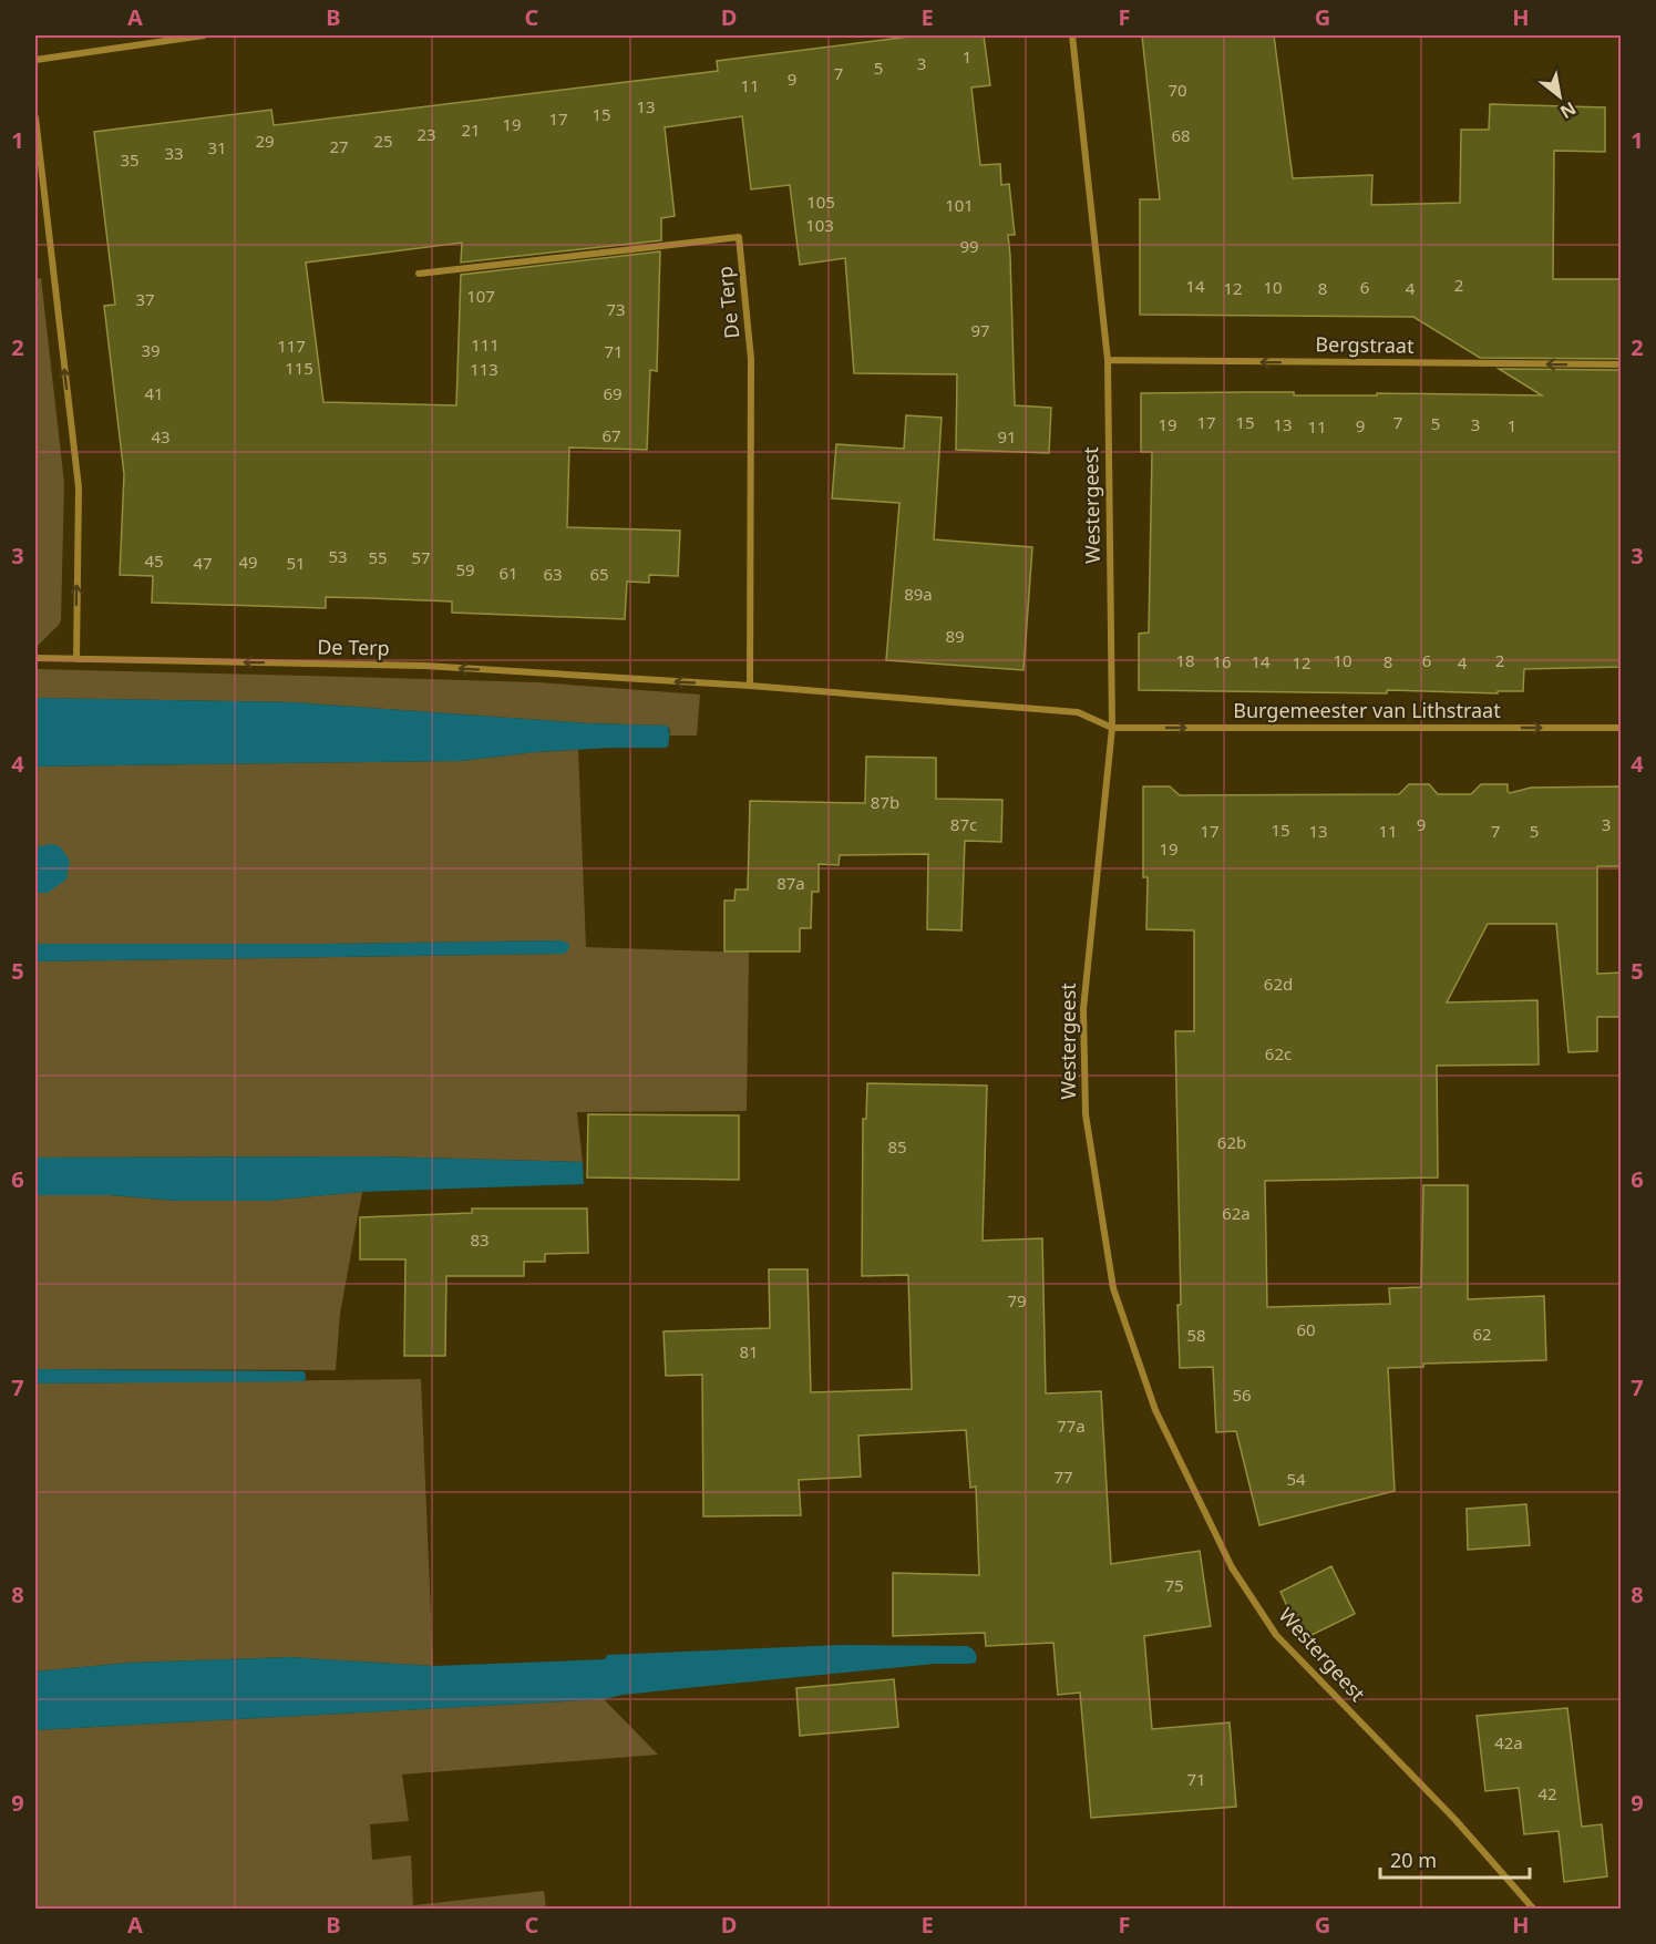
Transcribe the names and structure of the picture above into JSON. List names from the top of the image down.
{
  "streets": {
    "street": [
      "De Terp",
      "Bergstraat",
      "Westergeest",
      "Burgemeester van Lithstraat"
    ]
  },
  "crossings": [
    ["De Terp", "Westergeest"],
    ["De Terp", "Burgemeester van Lithstraat"],
    ["Bergstraat", "Westergeest"],
    ["Westergeest", "Burgemeester van Lithstraat"]
  ],
  "one_way": ["De Terp", "Bergstraat", "Burgemeester van Lithstraat"],
  "house_numbers": [
    "1",
    "3",
    "5",
    "7",
    "9",
    "11",
    "70",
    "13",
    "15",
    "17",
    "19",
    "21",
    "23",
    "68",
    "29",
    "25",
    "27",
    "31",
    "33",
    "35",
    "105",
    "101",
    "103",
    "99",
    "2",
    "14",
    "10",
    "6",
    "12",
    "8",
    "4",
    "107",
    "37",
    "73",
    "97",
    "111",
    "117",
    "39",
    "71",
    "115",
    "113",
    "41",
    "69",
    "17",
    "15",
    "7",
    "5",
    "19",
    "13",
    "3",
    "9",
    "1",
    "11",
    "67",
    "43",
    "91",
    "53",
    "55",
    "57",
    "45",
    "49",
    "47",
    "51",
    "59",
    "61",
    "63",
    "65",
    "89a",
    "89",
    "18",
    "10",
    "6",
    "2",
    "16",
    "14",
    "8",
    "12",
    "4",
    "87b",
    "87c",
    "9",
    "3",
    "15",
    "17",
    "13",
    "11",
    "7",
    "5",
    "19",
    "87a",
    "62d",
    "62c",
    "62b",
    "85",
    "62a",
    "83",
    "79",
    "60",
    "62",
    "58",
    "81",
    "56",
    "77a",
    "77",
    "54",
    "75",
    "42a",
    "71",
    "42"
  ],
  "scale_bar": "20 m",
  "north": "bottom right",
  "grid": {
    "columns": [
      "A",
      "B",
      "C",
      "D",
      "E",
      "F",
      "G",
      "H"
    ],
    "rows": [
      "1",
      "2",
      "3",
      "4",
      "5",
      "6",
      "7",
      "8",
      "9"
    ]
  }
}
